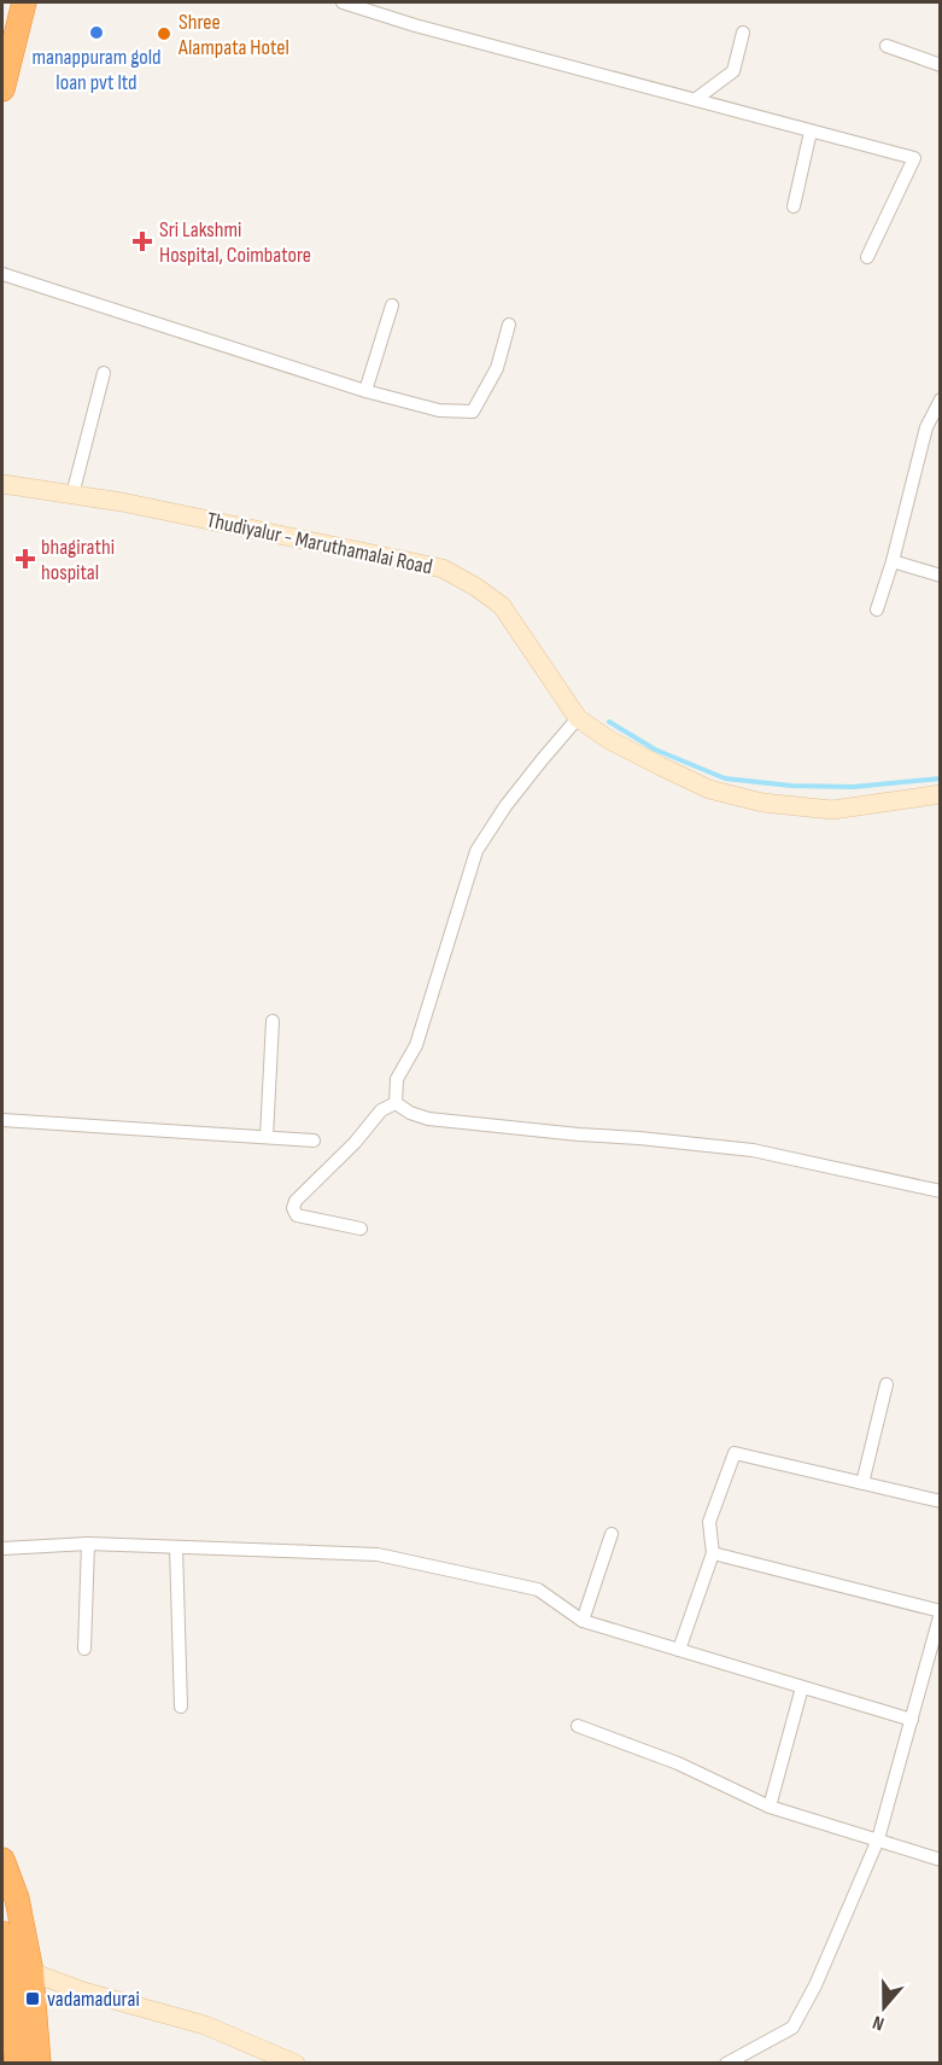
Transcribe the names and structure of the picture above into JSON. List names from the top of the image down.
{
  "streets": {
    "main road": ["Thudiyalur - Maruthamalai Road"]
  },
  "places": {
    "other": ["manappuram gold loan pvt ltd", "Shree Alampata Hotel"],
    "health": ["Sri Lakshmi Hospital, Coimbatore", "bhagirathi hospital"],
    "transit": ["vadamadurai"]
  },
  "north": "bottom"
}
